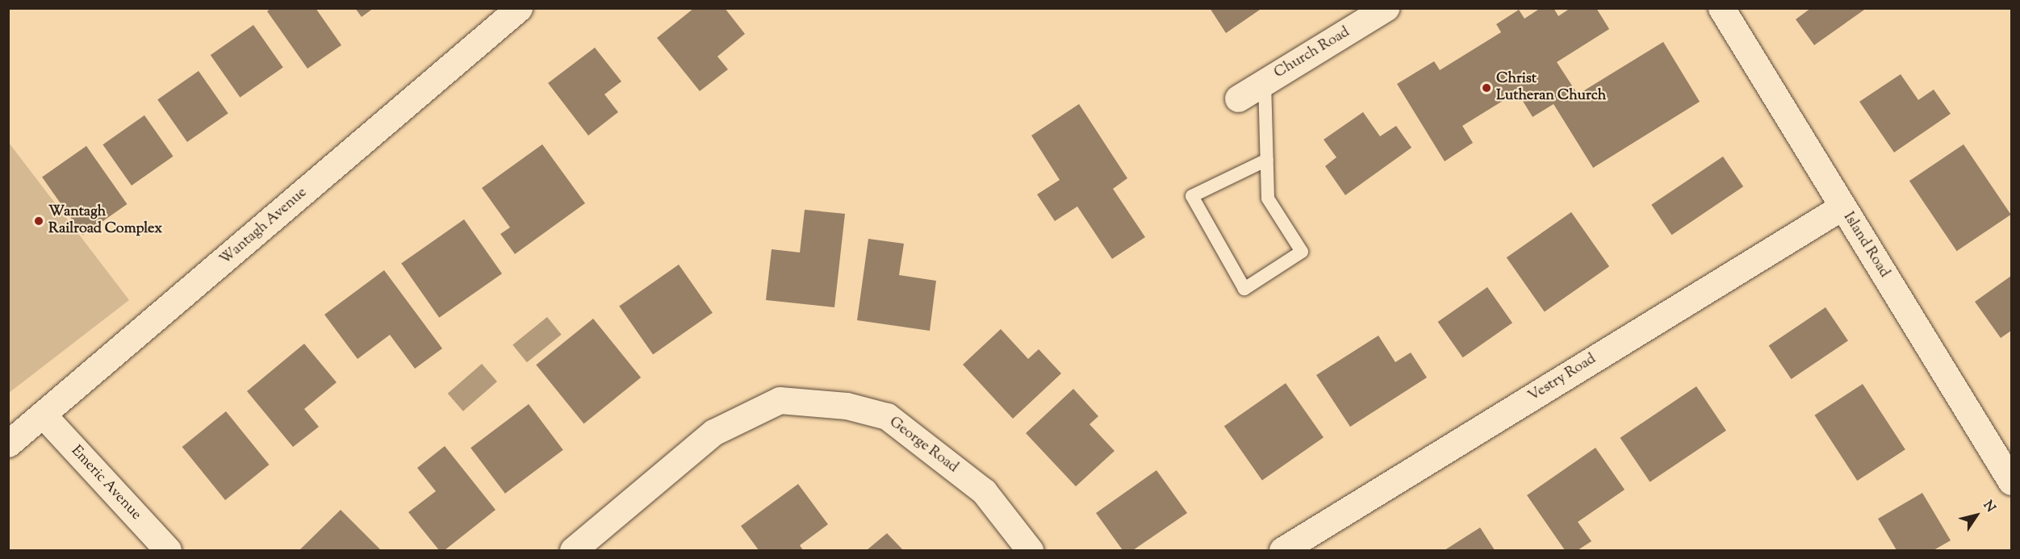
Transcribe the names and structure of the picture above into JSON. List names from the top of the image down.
{
  "streets": {
    "street": [
      "Church Road",
      "Wantagh Avenue",
      "Island Road",
      "Vestry Road",
      "George Road",
      "Emeric Avenue"
    ]
  },
  "crossings": [
    ["Wantagh Avenue", "Emeric Avenue"],
    ["Island Road", "Vestry Road"]
  ],
  "places": ["Christ Lutheran Church", "Wantagh Railroad Complex"],
  "north": "top right"
}
